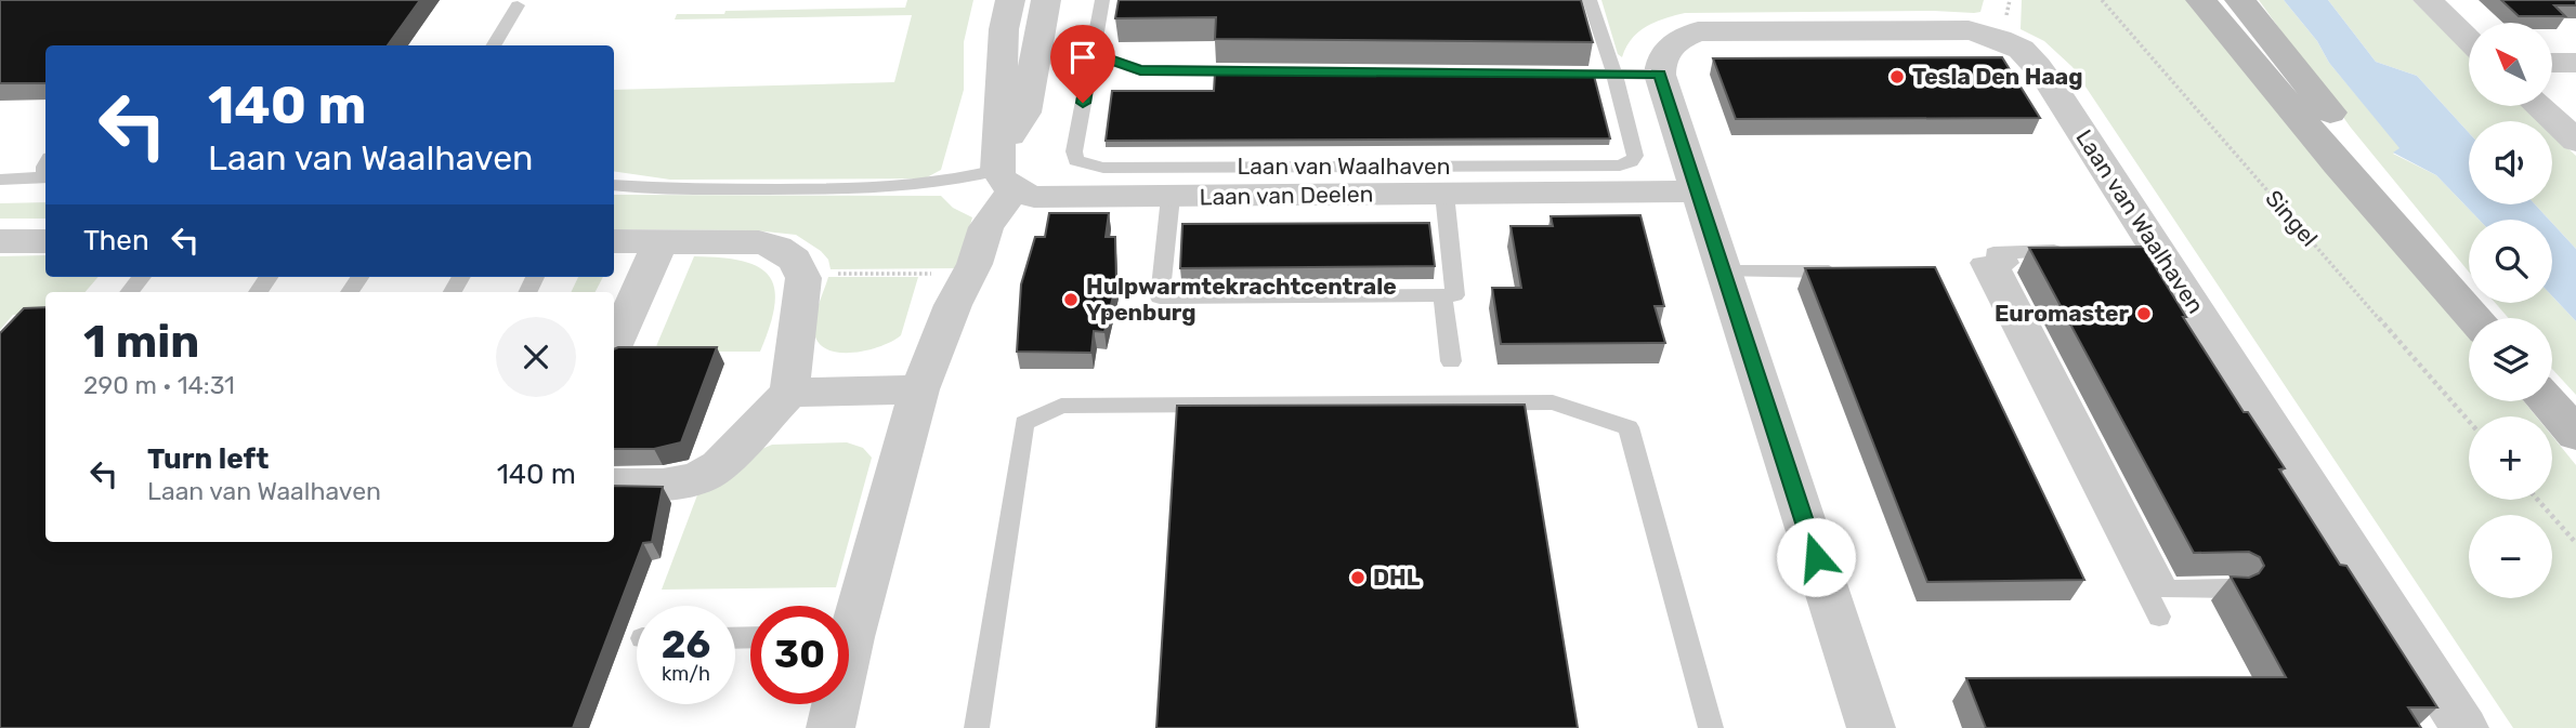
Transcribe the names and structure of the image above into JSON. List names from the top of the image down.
{
  "streets": {
    "street": ["Laan van Waalhaven", "Laan van Deelen"],
    "path": ["Singel"]
  },
  "places": [
    "Tesla Den Haag",
    "Hulpwarmtekrachtcentrale Ypenburg",
    "Euromaster",
    "DHL"
  ],
  "north": "top left",
  "page": {
    "map_buttons": ["+", "−"],
    "turn": ["140 m", "Laan van Waalhaven"],
    "then": "Then",
    "heading": ["1 min", "290 m · 14:31"],
    "list": [
      {
        "name": "Turn left",
        "note": "Laan van Waalhaven",
        "value": "140 m"
      }
    ],
    "speed": "26 km/h",
    "limit": "30"
  }
}
